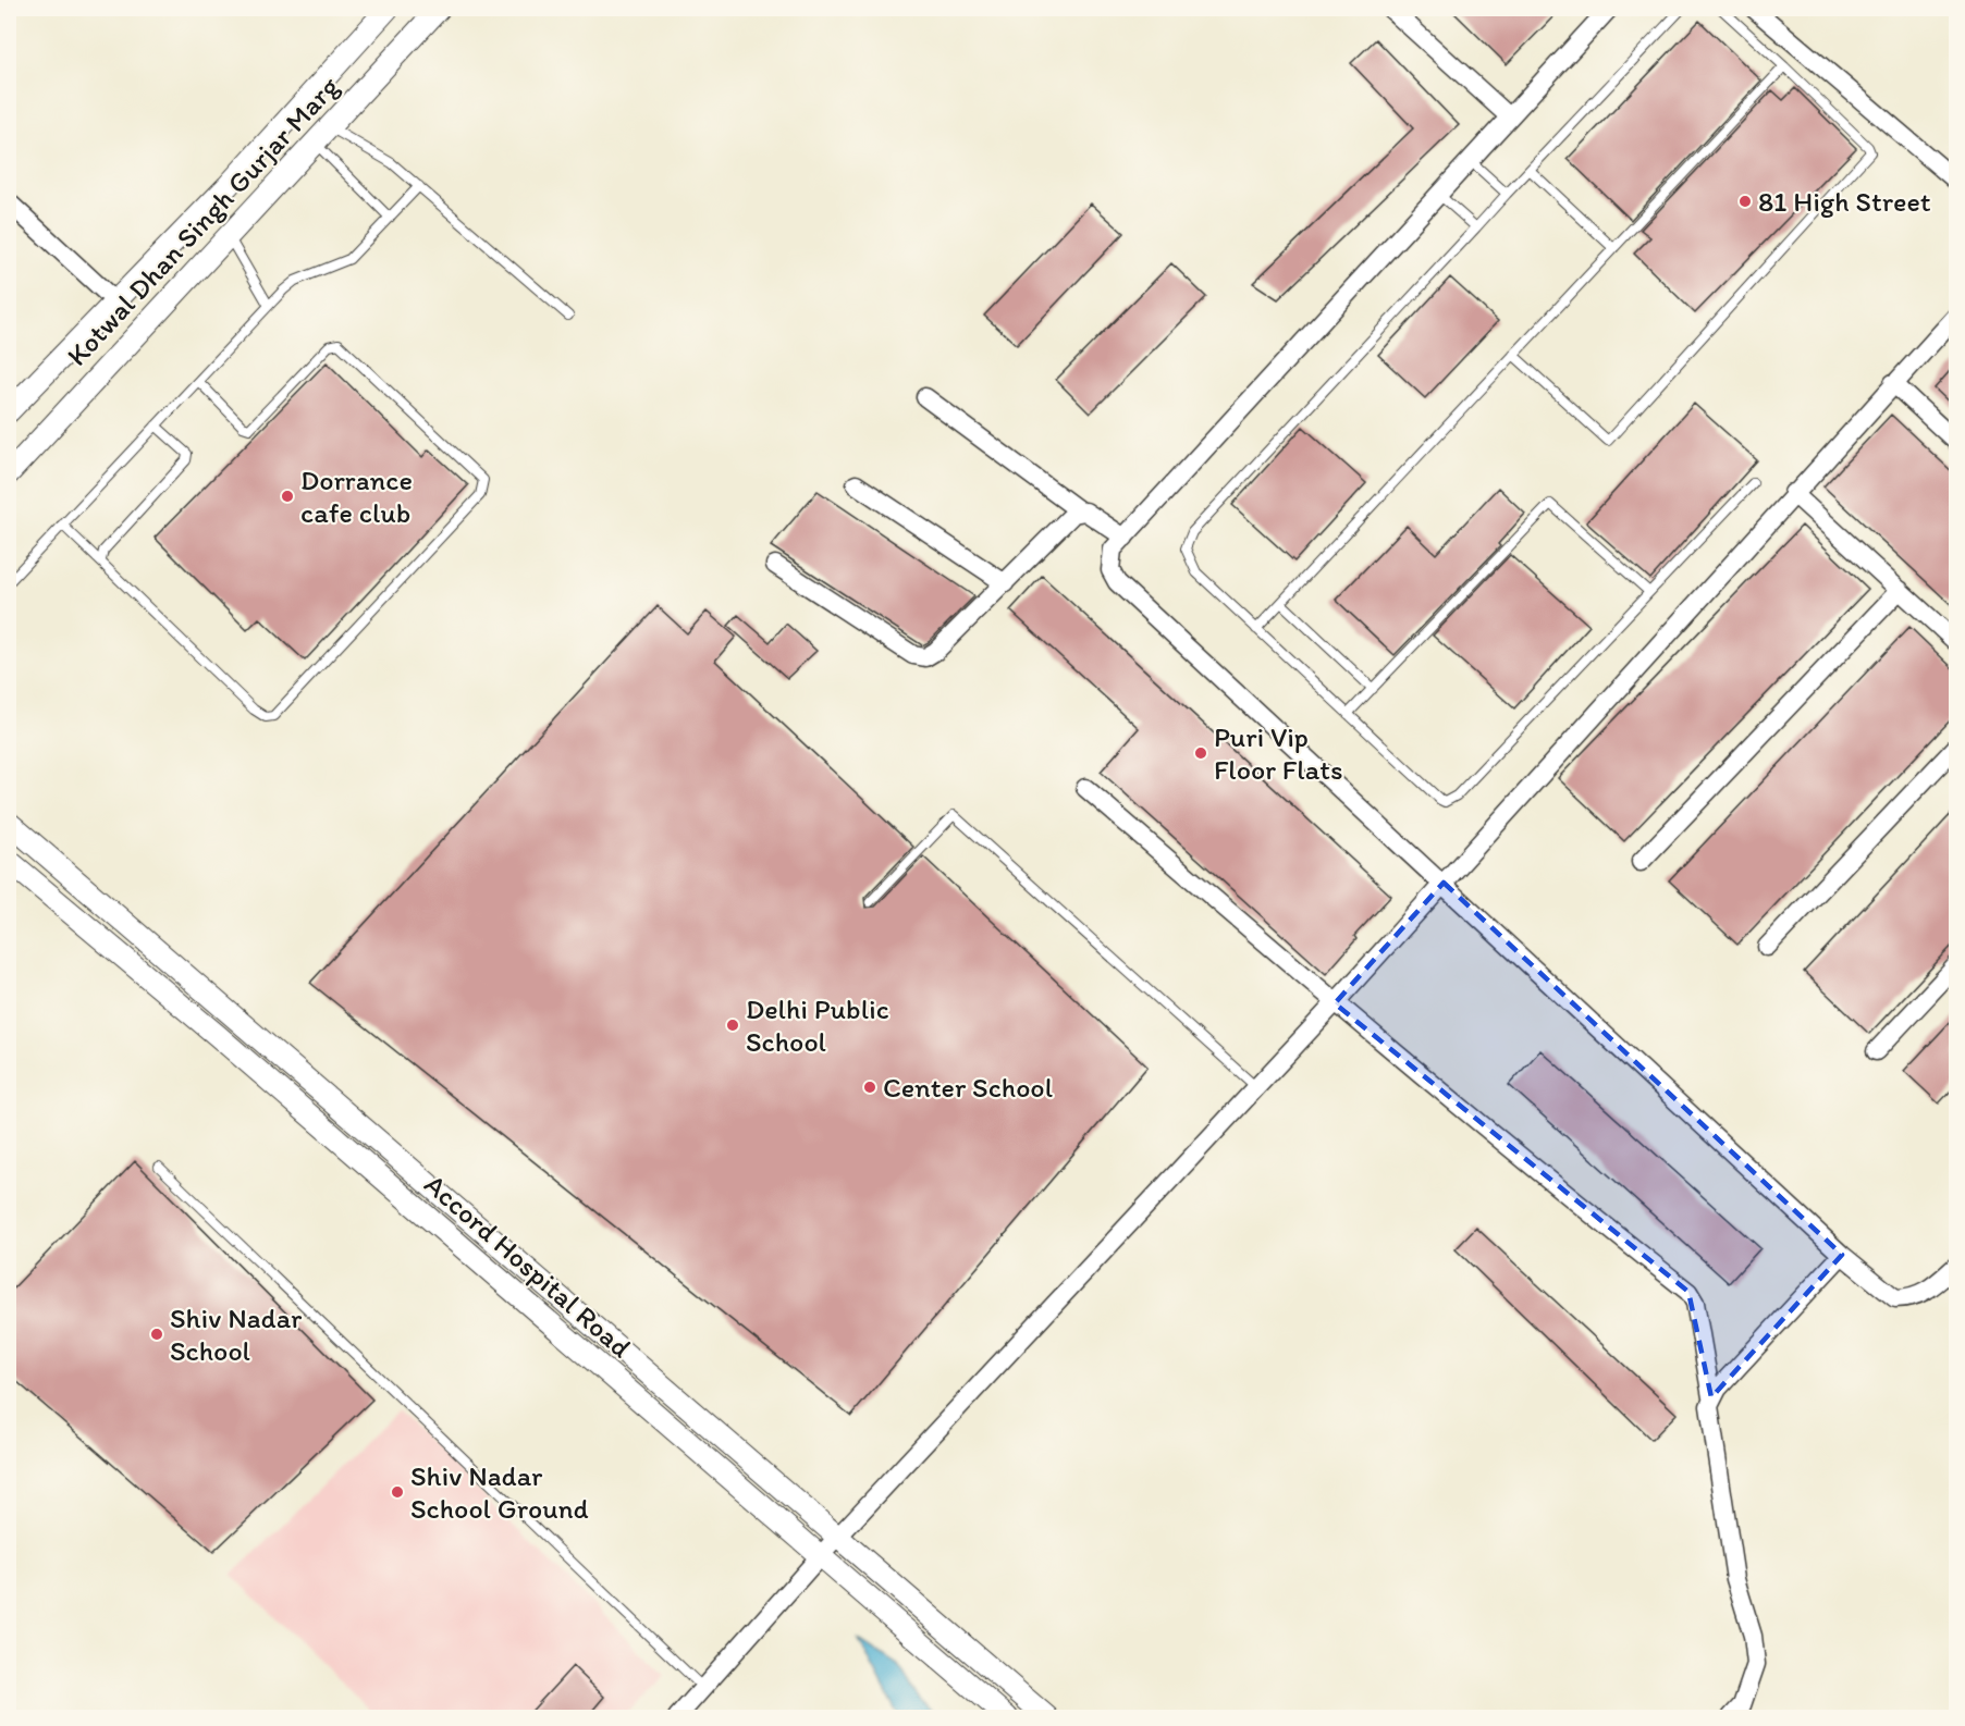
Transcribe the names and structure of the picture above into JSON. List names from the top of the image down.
{
  "streets": {
    "street": ["Kotwal Dhan Singh Gurjar Marg", "Accord Hospital Road"]
  },
  "places": [
    "81 High Street",
    "Dorrance cafe club",
    "Puri Vip Floor Flats",
    "Delhi Public School",
    "Center School",
    "Shiv Nadar School",
    "Shiv Nadar School Ground"
  ]
}
